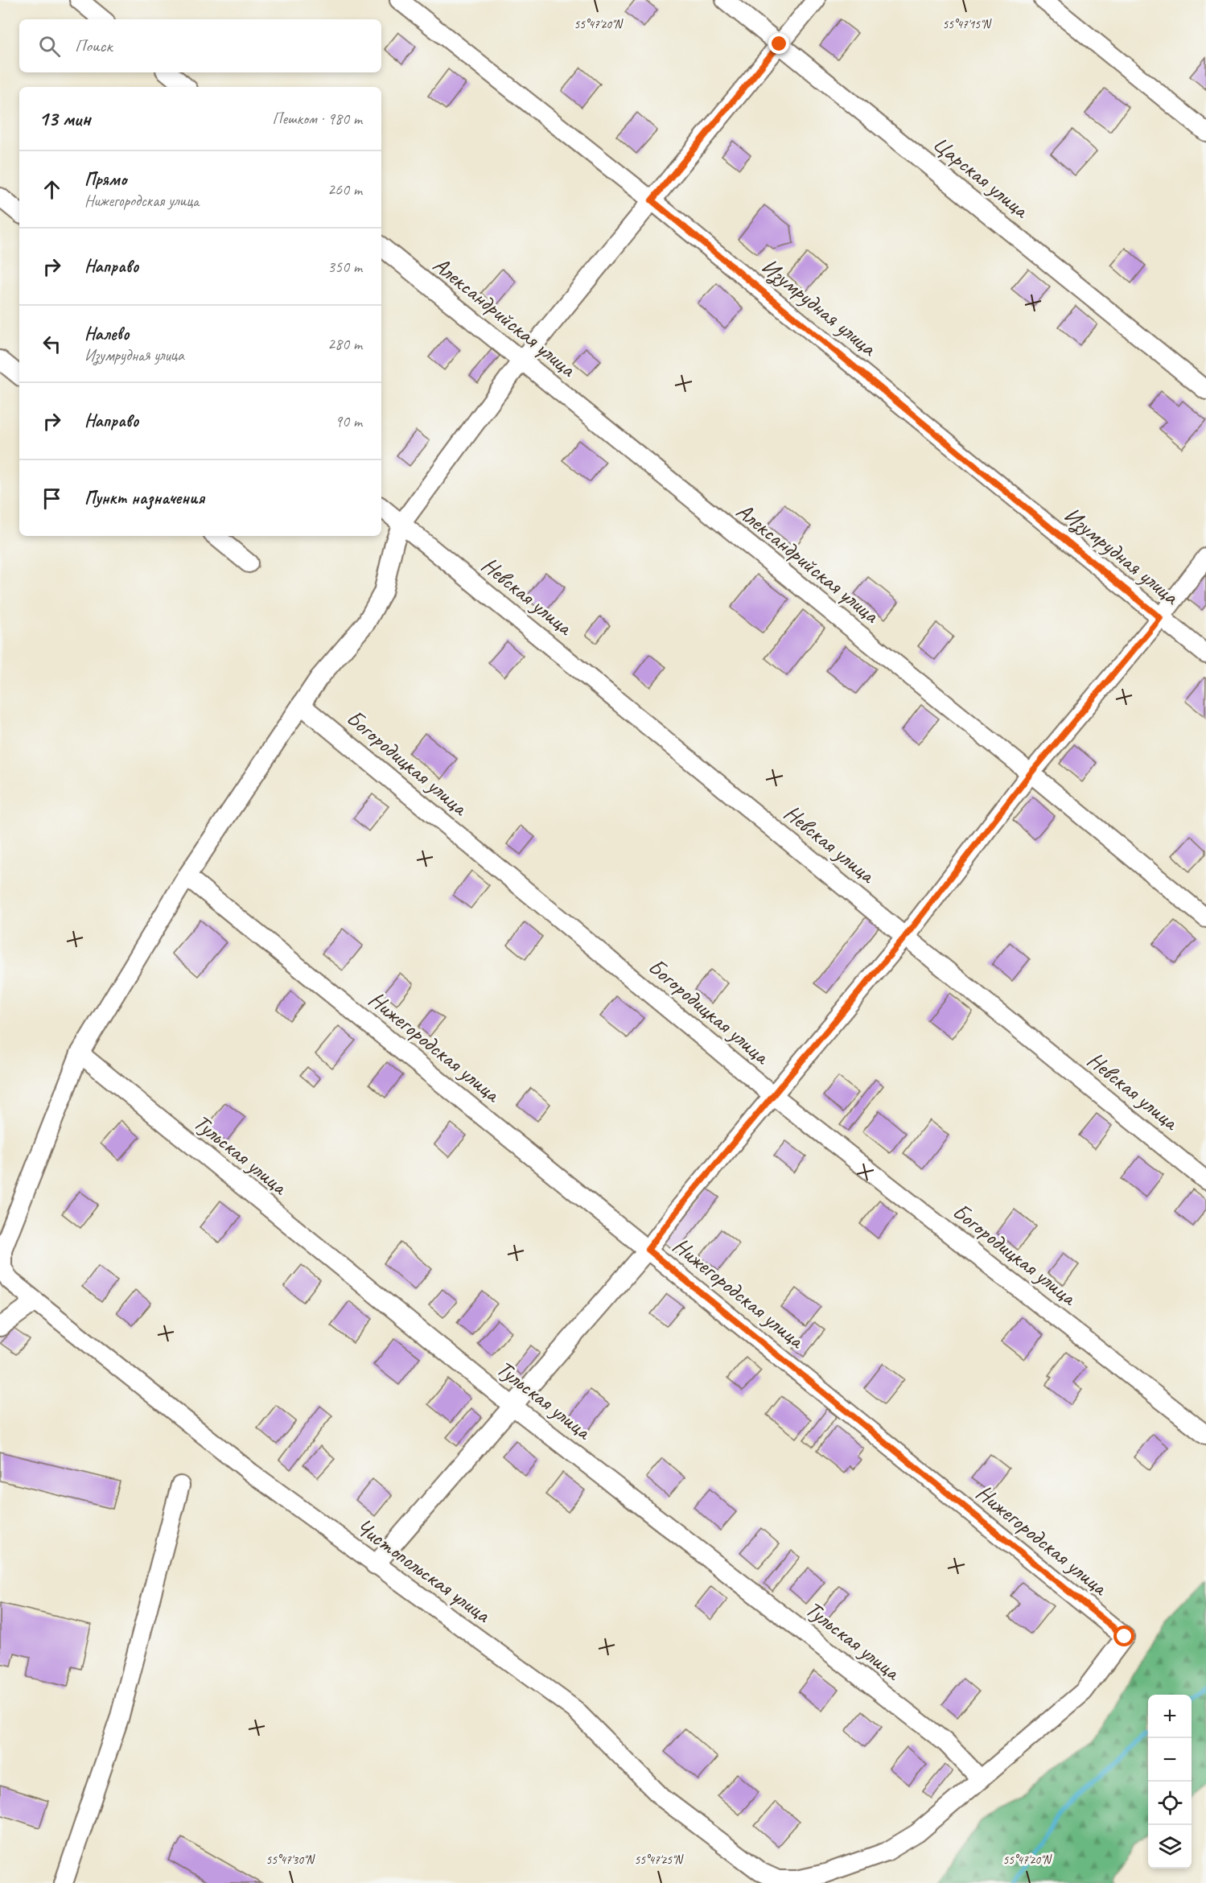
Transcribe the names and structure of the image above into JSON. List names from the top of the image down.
{
  "streets": {
    "street": [
      "Царская улица",
      "Изумрудная улица",
      "Александрийская улица",
      "Невская улица",
      "Богородицкая улица",
      "Нижегородская улица",
      "Тульская улица",
      "Чистопольская улица"
    ]
  },
  "crossings": [
    ["Невская улица", "Чистопольская улица"],
    ["Богородицкая улица", "Чистопольская улица"],
    ["Нижегородская улица", "Тульская улица"],
    ["Нижегородская улица", "Чистопольская улица"],
    ["Тульская улица", "Чистопольская улица"]
  ],
  "page": {
    "search": "Поиск",
    "heading": ["13 мин", "Пешком · 980 m"],
    "list": [
      ["Прямо", "Нижегородская улица", "260 m"],
      ["Направо", "350 m"],
      ["Налево", "Изумрудная улица", "280 m"],
      ["Направо", "90 m"],
      "Пункт назначения"
    ],
    "map_buttons": ["+", "−"]
  },
  "coordinates": [
    "55°47'20\"N",
    "55°47'15\"N",
    "55°47'30\"N",
    "55°47'25\"N"
  ]
}
